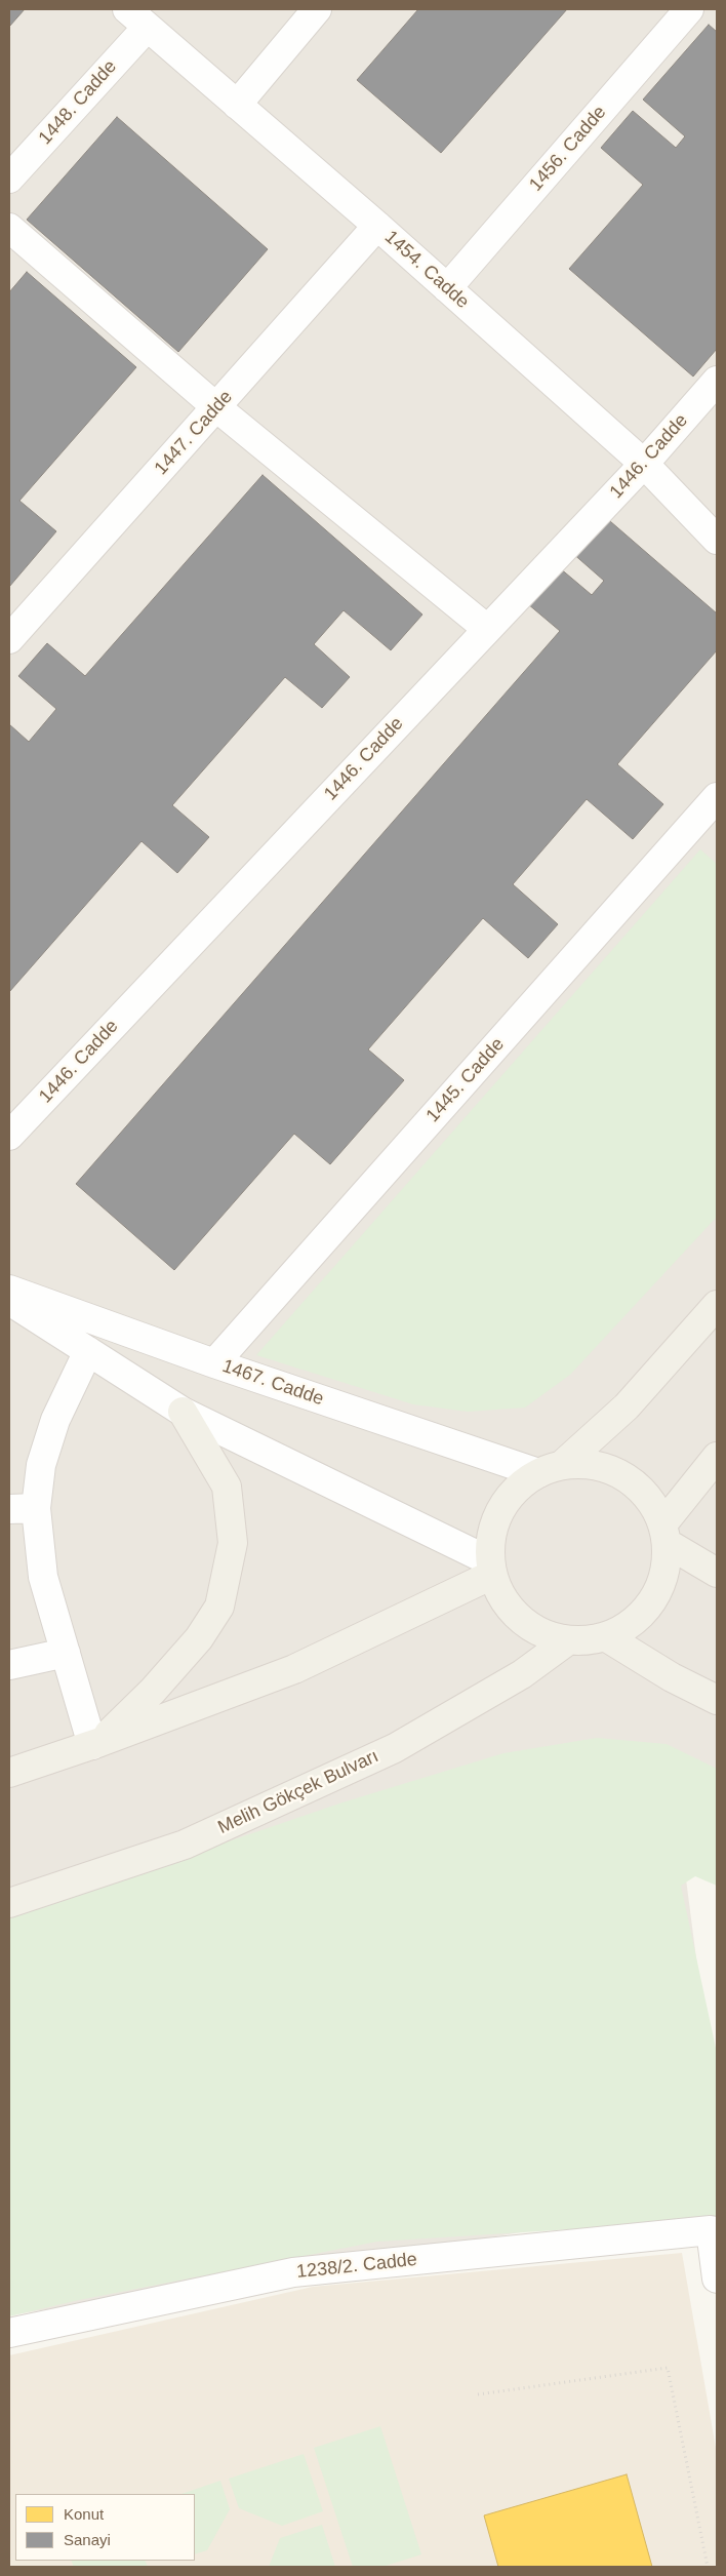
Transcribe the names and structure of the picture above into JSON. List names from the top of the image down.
{
  "streets": {
    "main road": ["1467. Cadde", "Melih Gökçek Bulvarı"],
    "street": [
      "1448. Cadde",
      "1456. Cadde",
      "1454. Cadde",
      "1447. Cadde",
      "1446. Cadde",
      "1445. Cadde",
      "1238/2. Cadde"
    ]
  },
  "crossings": [
    ["1448. Cadde", "1454. Cadde"],
    ["1456. Cadde", "1454. Cadde"],
    ["1454. Cadde", "1447. Cadde"],
    ["1454. Cadde", "1446. Cadde"],
    ["1445. Cadde", "1467. Cadde"],
    ["1467. Cadde", "Melih Gökçek Bulvarı"]
  ],
  "legend": ["Konut", "Sanayi"]
}
